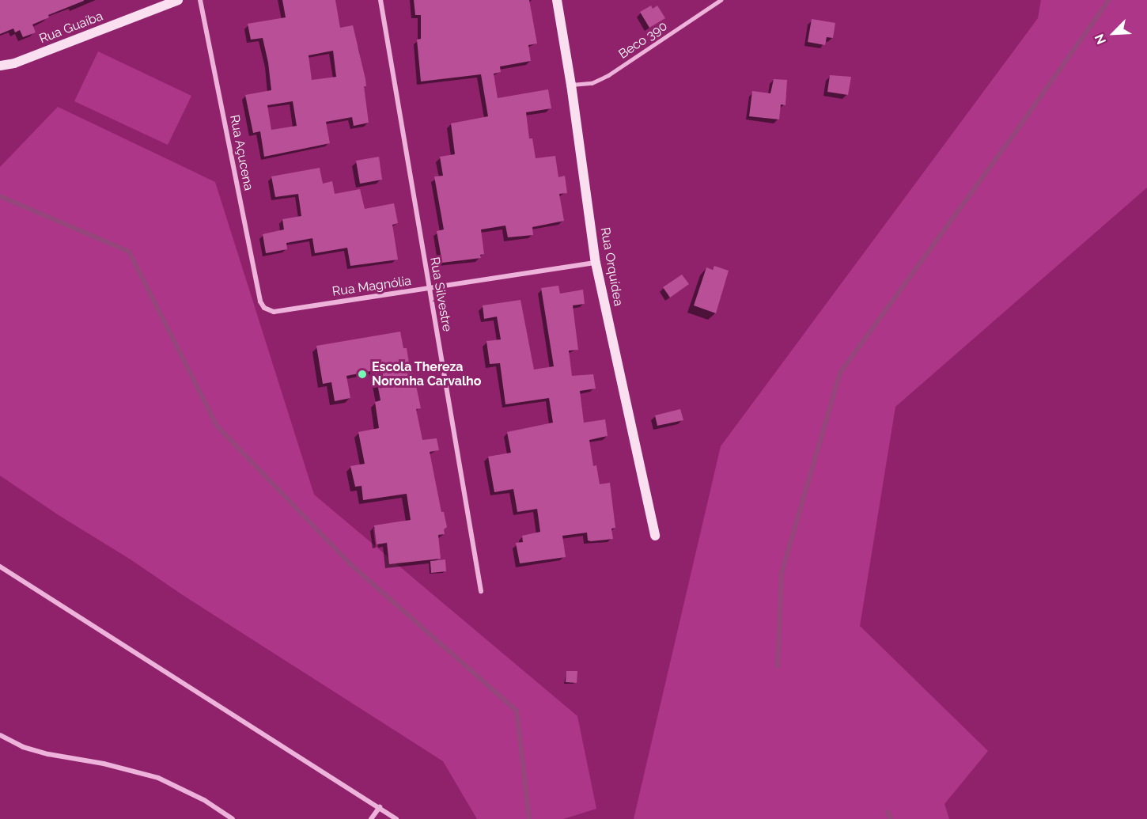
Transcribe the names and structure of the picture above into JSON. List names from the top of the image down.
{
  "streets": {
    "street": [
      "Rua Guaíba",
      "Rua Açucena",
      "Rua Orquídea",
      "Rua Magnólia",
      "Rua Silvestre"
    ],
    "lane": ["Beco 390"]
  },
  "crossings": [
    ["Beco 390", "Rua Orquídea"],
    ["Rua Açucena", "Rua Magnólia"],
    ["Rua Orquídea", "Rua Magnólia"],
    ["Rua Magnólia", "Rua Silvestre"]
  ],
  "places": ["Escola Thereza Noronha Carvalho"],
  "north": "bottom left"
}
